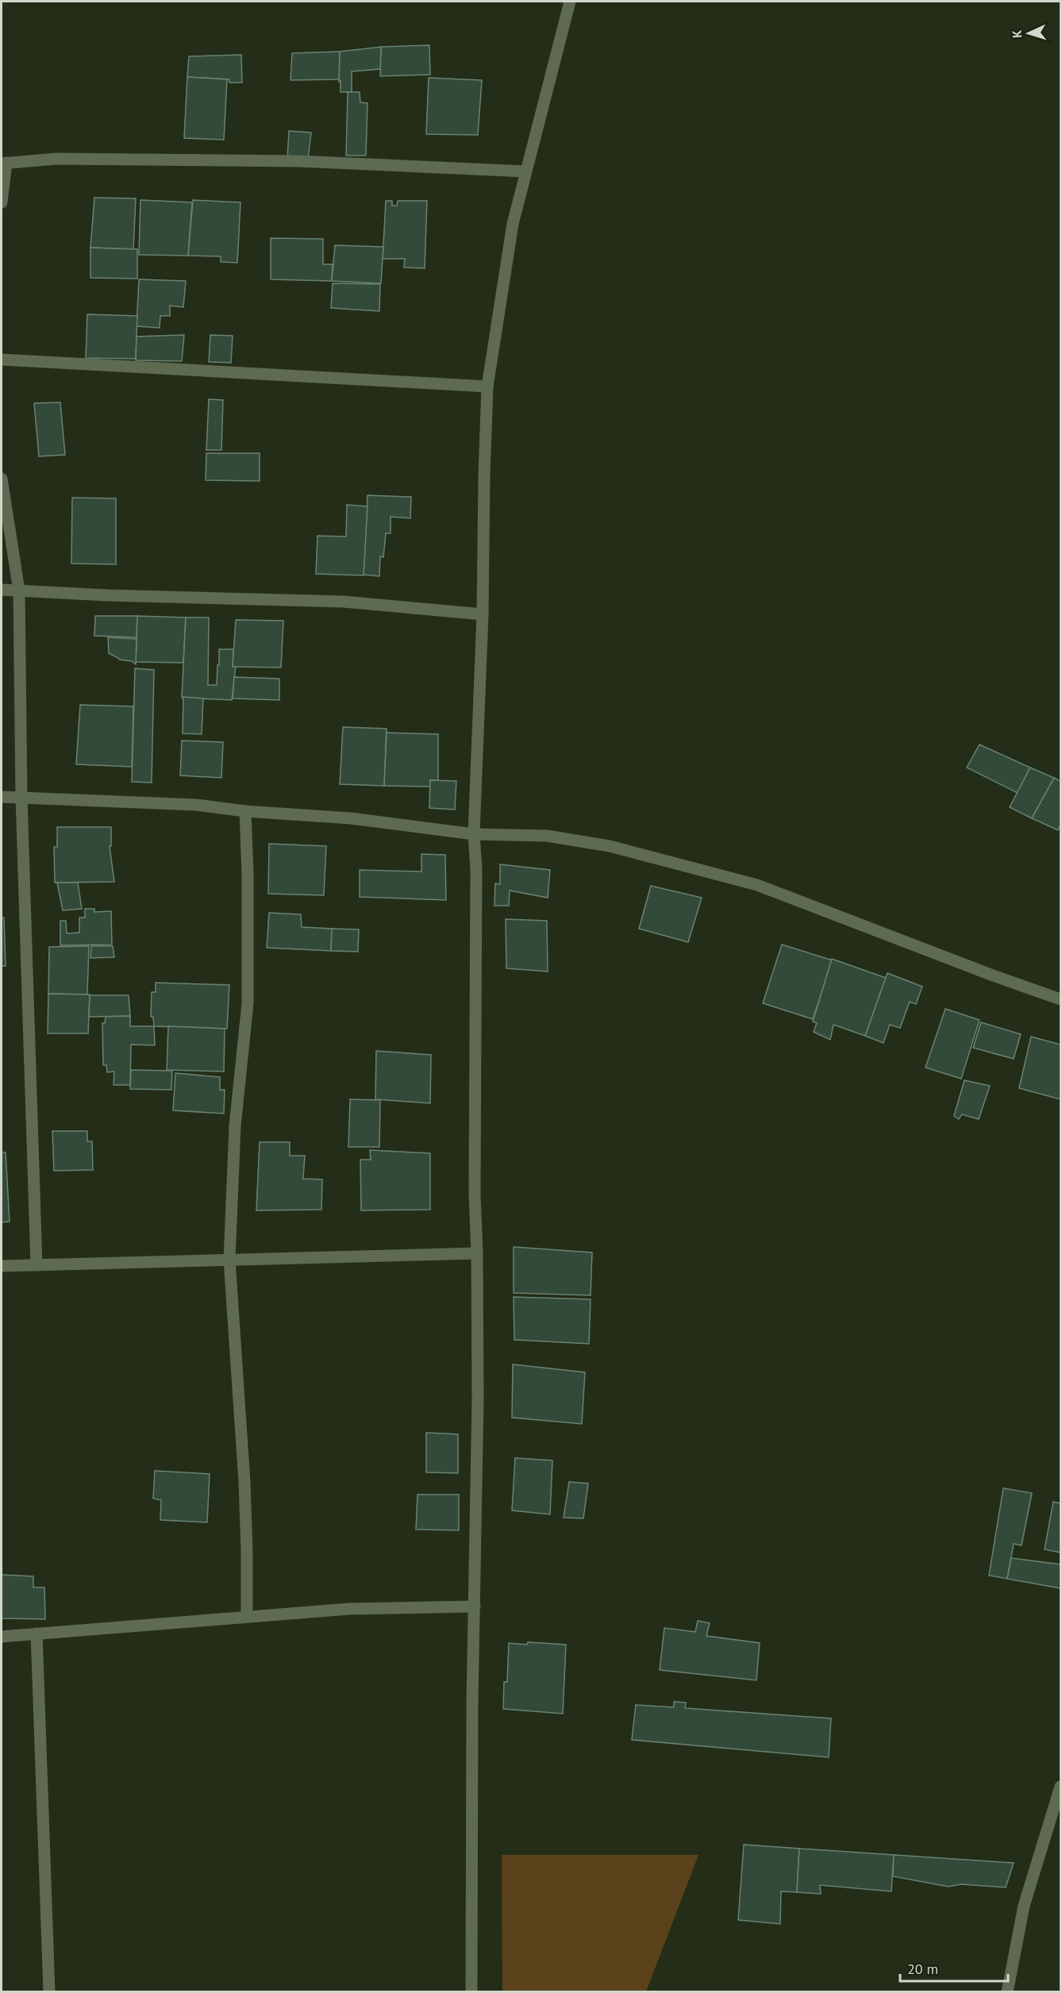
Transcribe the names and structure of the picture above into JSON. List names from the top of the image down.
{
  "scale_bar": "20 m",
  "north": "left"
}
